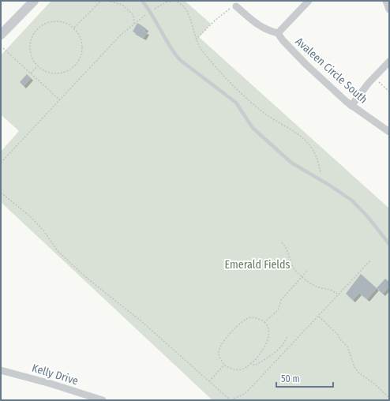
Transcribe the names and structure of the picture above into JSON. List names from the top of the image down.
{
  "streets": {
    "street": ["Avaleen Circle South", "Kelly Drive"]
  },
  "parks": ["Emerald Fields"],
  "scale_bar": "50 m"
}
